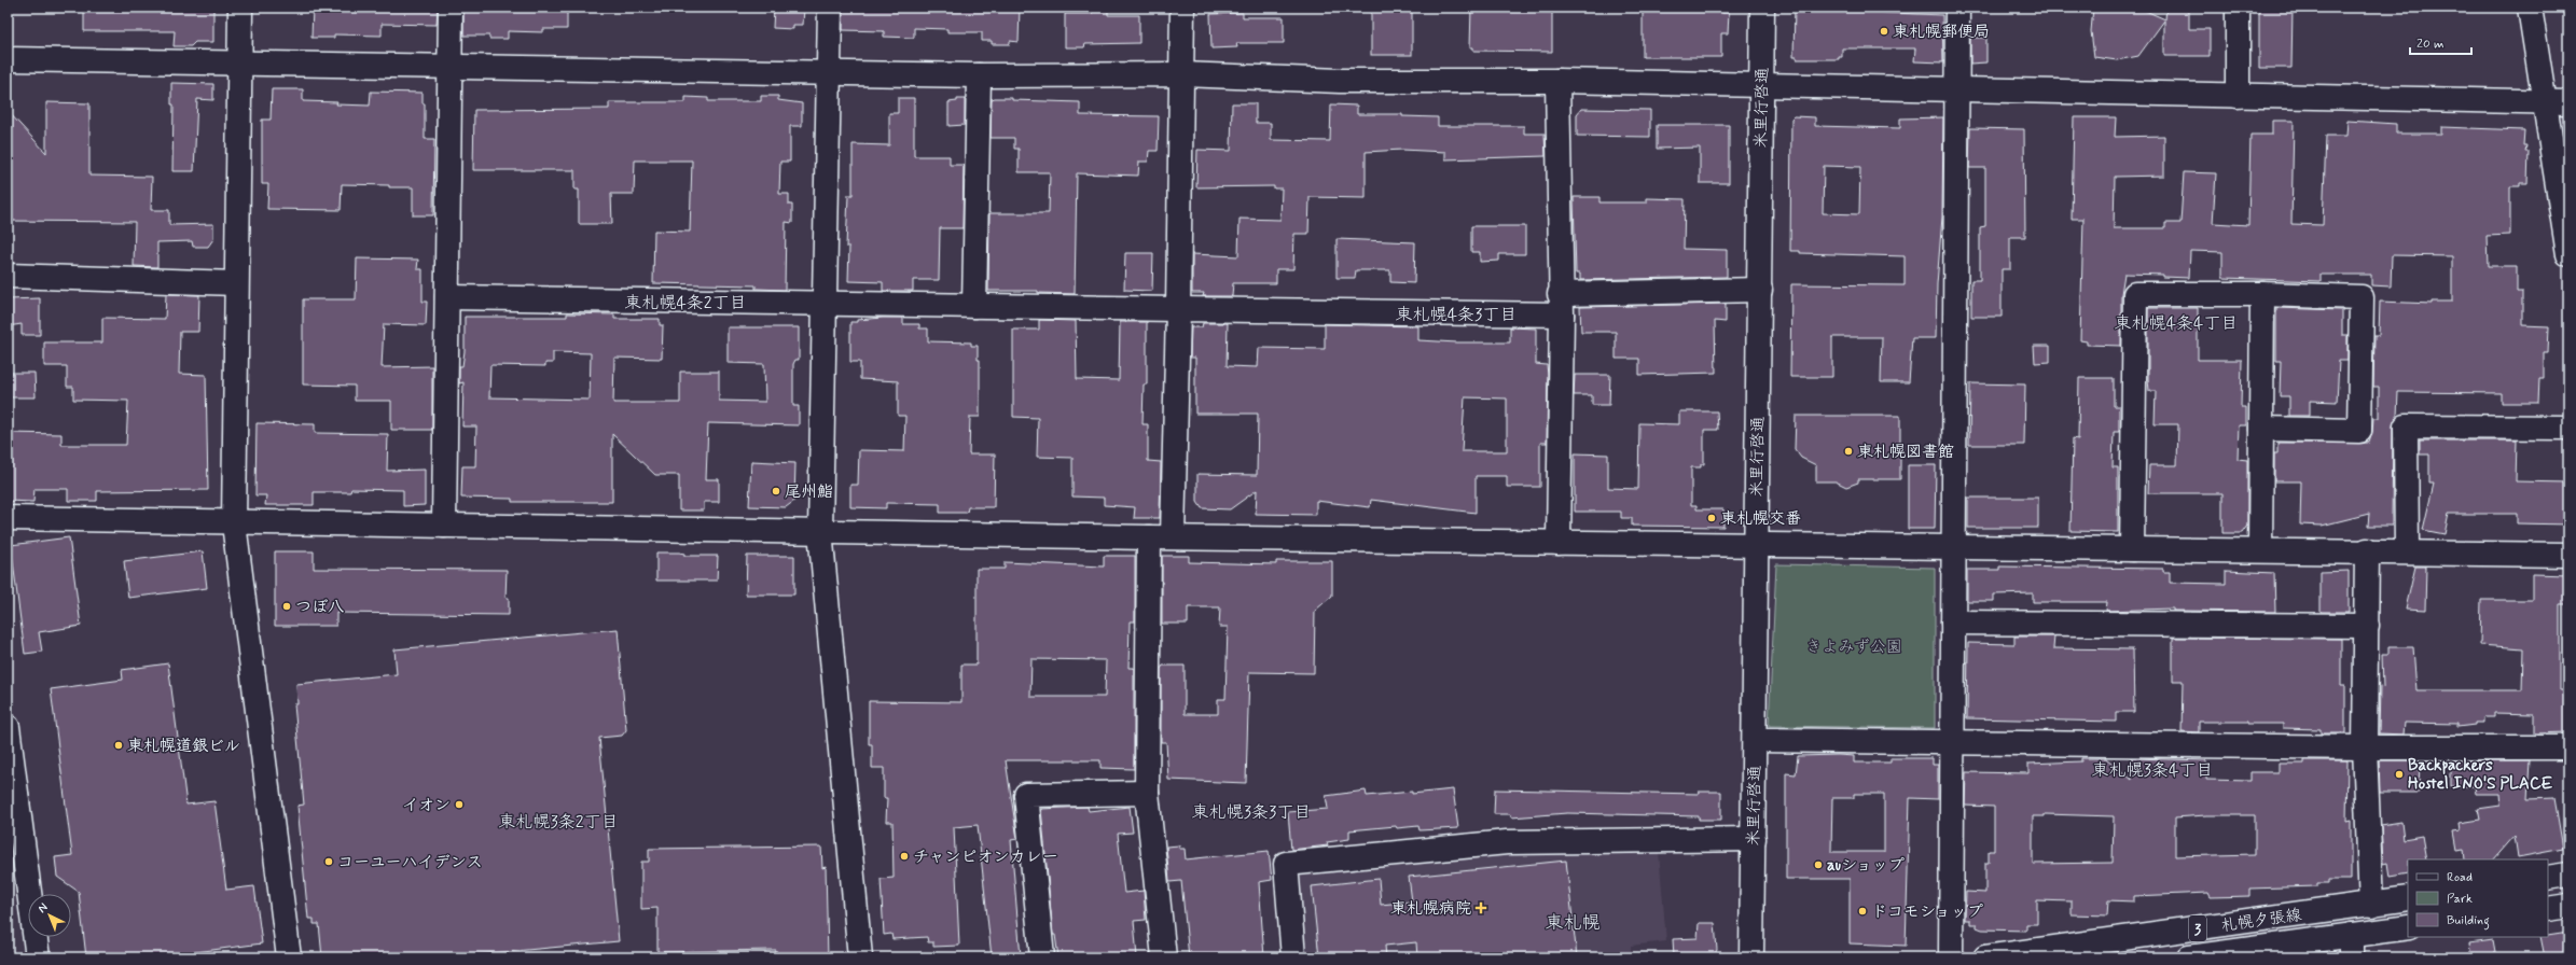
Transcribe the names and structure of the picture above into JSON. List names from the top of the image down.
{
  "streets": {
    "street": ["米里行啓通", "札幌夕張線", "3"]
  },
  "districts": [
    "東札幌4条2丁目",
    "東札幌4条3丁目",
    "東札幌4条4丁目",
    "東札幌3条4丁目",
    "東札幌3条3丁目",
    "東札幌3条2丁目",
    "東札幌"
  ],
  "parks": ["きよみず公園"],
  "places": {
    "other": [
      "東札幌郵便局",
      "東札幌図書館",
      "尾州鮨",
      "東札幌交番",
      "つぼ八",
      "東札幌道銀ビル",
      "Backpackers Hostel INO'S PLACE",
      "イオン",
      "チャンピオンカレー",
      "コーユーハイデンス",
      "auショップ",
      "ドコモショップ"
    ],
    "health": ["東札幌病院"]
  },
  "legend": ["Road", "Park", "Building"],
  "scale_bar": "20 m",
  "north": "top left"
}
